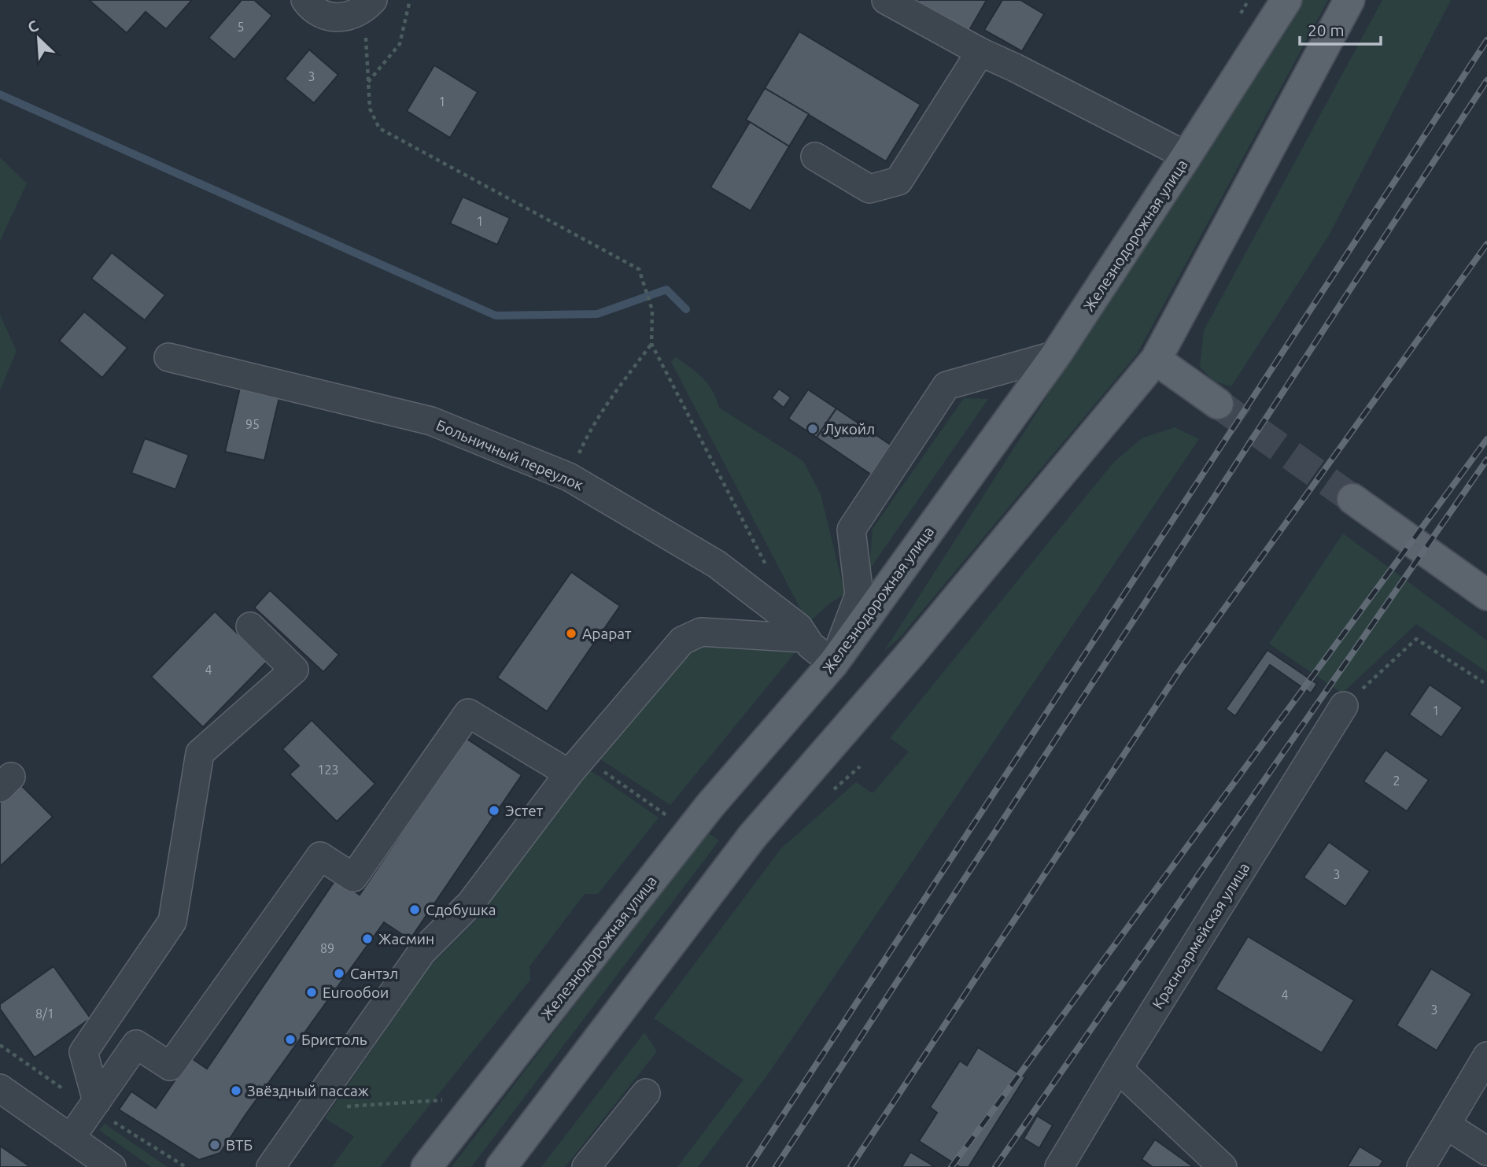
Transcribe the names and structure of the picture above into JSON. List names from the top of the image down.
{
  "streets": {
    "main road": ["Железнодорожная улица"],
    "street": ["Больничный переулок", "Красноармейская улица"]
  },
  "crossings": [
    ["Железнодорожная улица", "Больничный переулок"]
  ],
  "places": [
    "Лукойл",
    "Арарат",
    "Эстет",
    "Сдобушка",
    "Жасмин",
    "Сантэл",
    "Euroобои",
    "Бристоль",
    "Звёздный пассаж",
    "ВТБ"
  ],
  "house_numbers": [
    "5",
    "3",
    "1",
    "1",
    "95",
    "4",
    "1",
    "123",
    "2",
    "3",
    "89",
    "4",
    "3",
    "8/1"
  ],
  "scale_bar": "20 m",
  "north": "top left"
}
